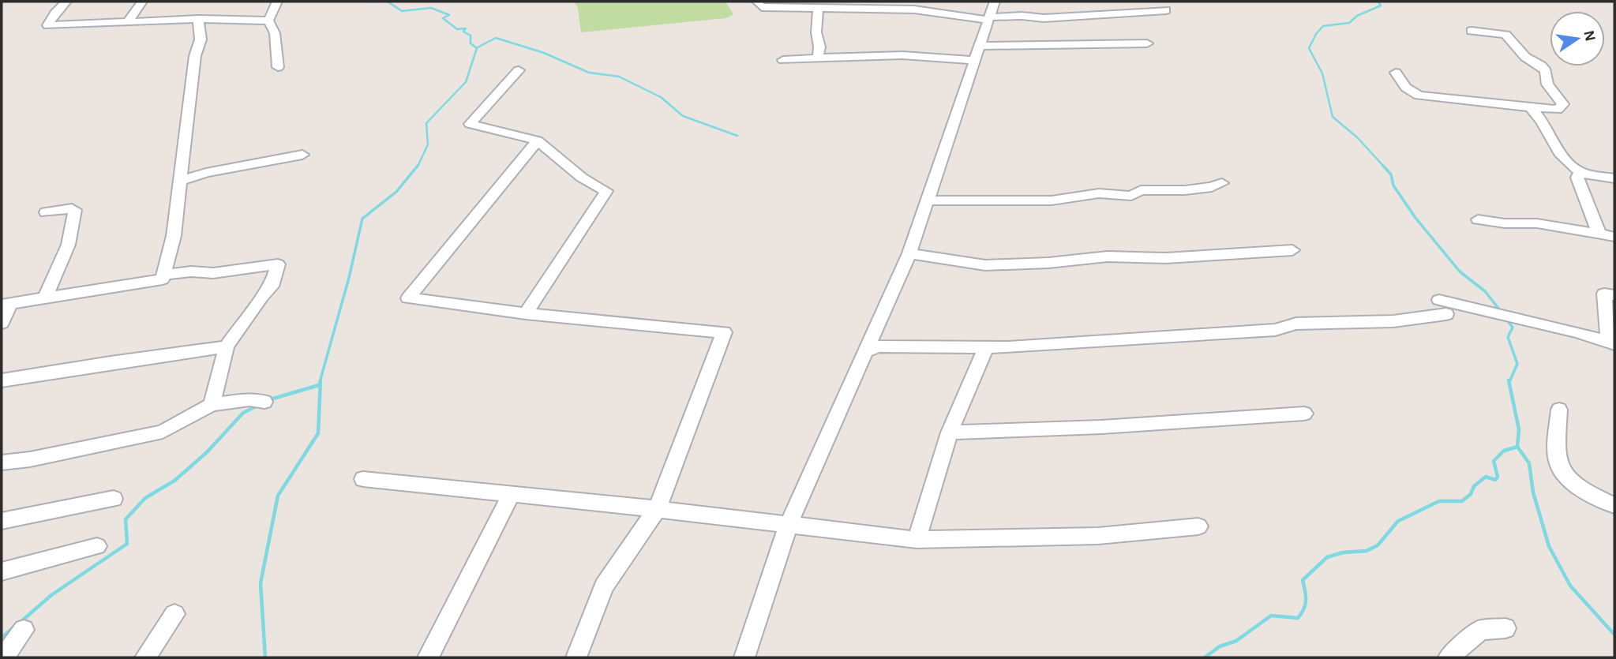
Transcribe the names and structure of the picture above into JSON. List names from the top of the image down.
{
  "north": "right"
}
